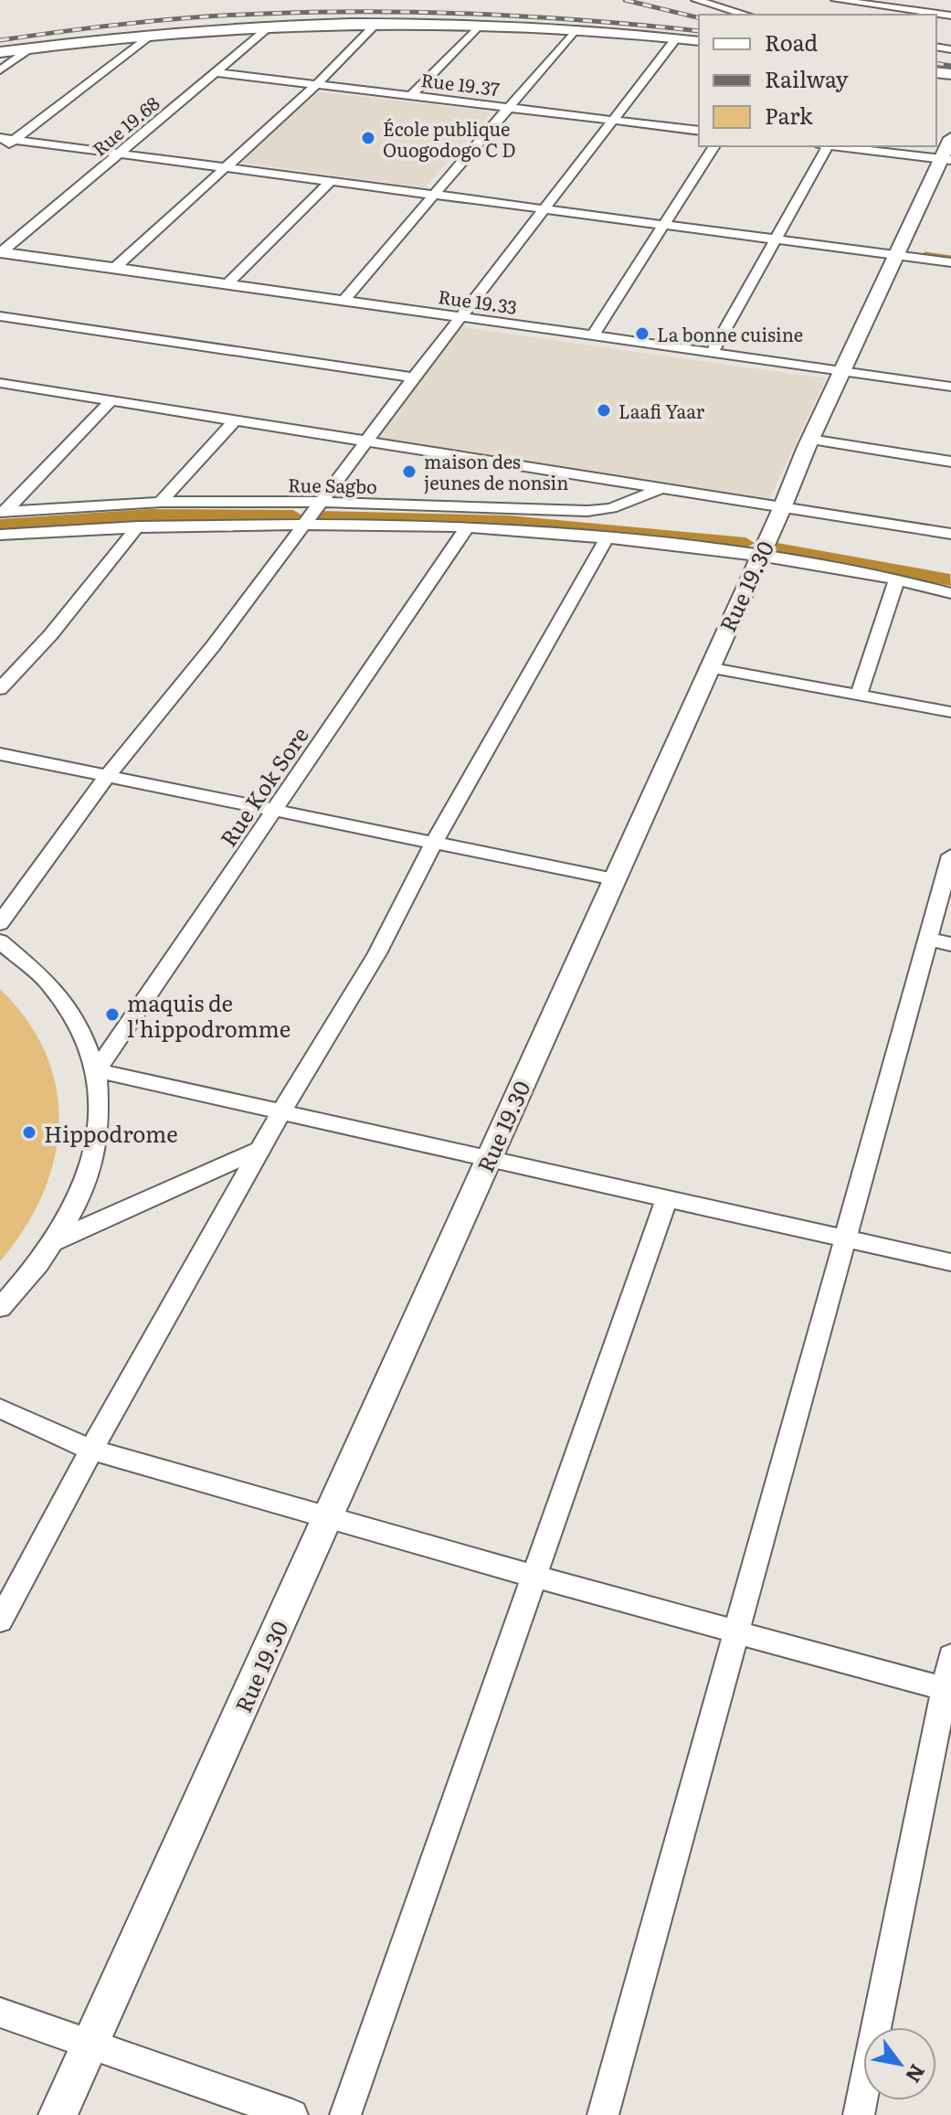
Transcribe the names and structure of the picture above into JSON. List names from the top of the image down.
{
  "streets": {
    "street": [
      "Rue 19.37",
      "Rue 19.68",
      "Rue 19.33",
      "Rue Sagbo",
      "Rue 19.30",
      "Rue Kok Sore"
    ]
  },
  "crossings": [
    ["Rue 19.37", "Rue 19.68"],
    ["Rue 19.68", "Rue 19.33"],
    ["Rue 19.33", "Rue 19.30"]
  ],
  "places": [
    "École publique Ouogodogo C D",
    "La bonne cuisine",
    "Laafi Yaar",
    "maison des jeunes de nonsin",
    "maquis de l'hippodromme",
    "Hippodrome"
  ],
  "legend": ["Road", "Railway", "Park"],
  "north": "bottom right"
}
